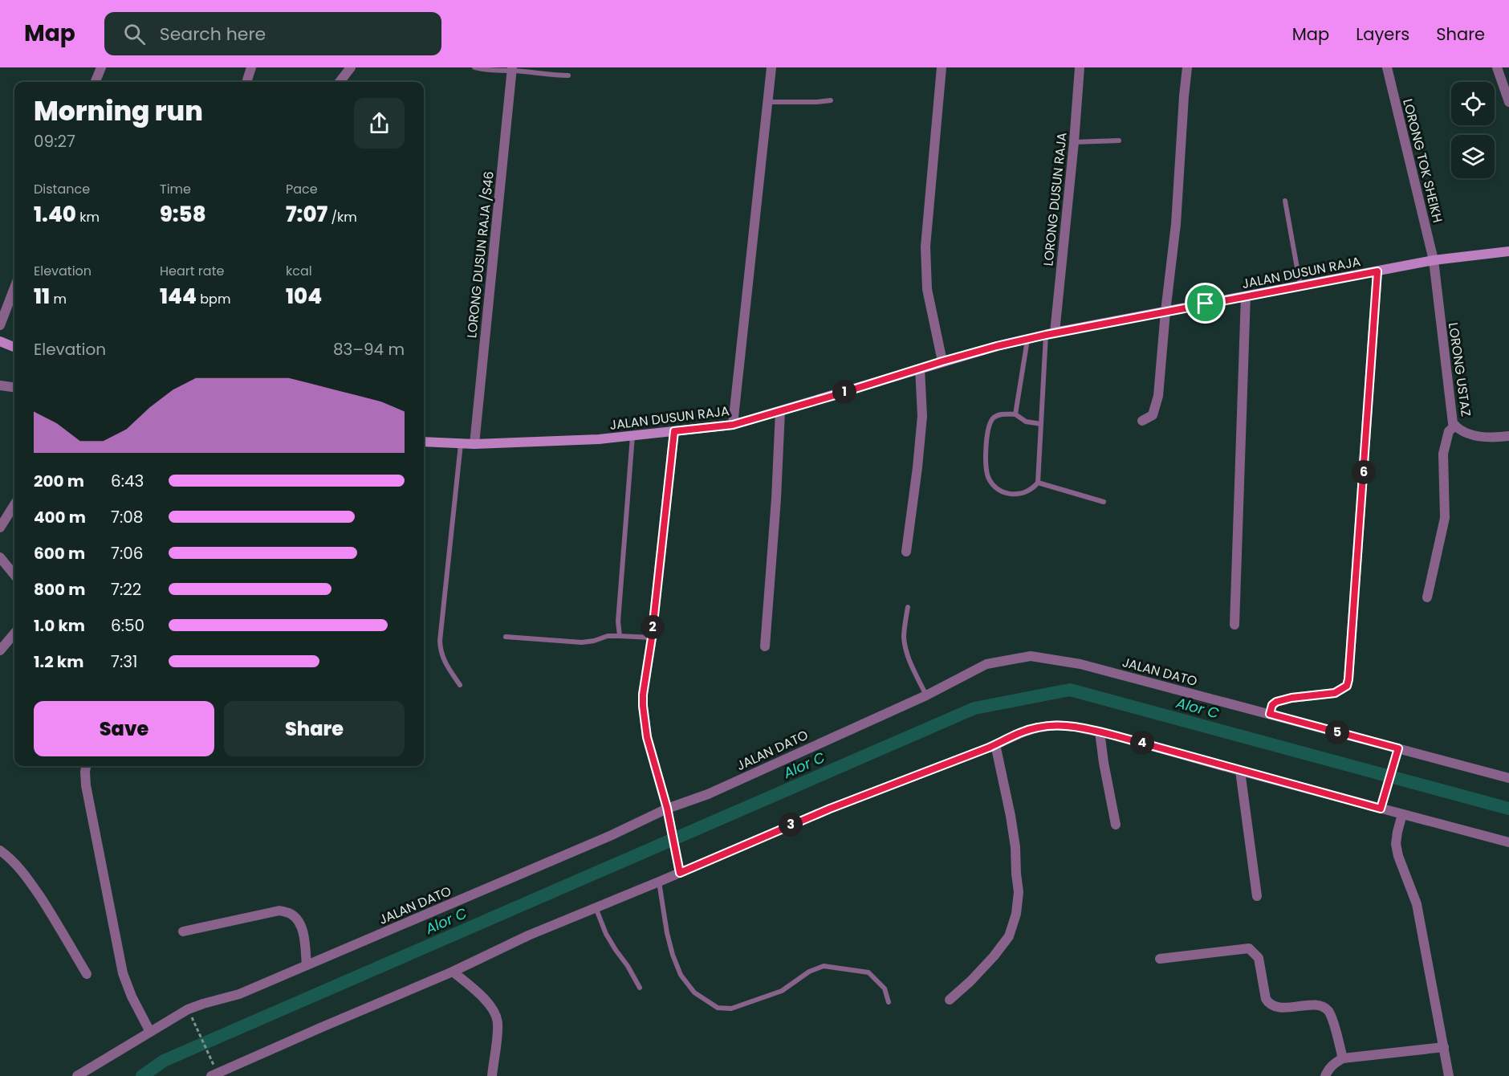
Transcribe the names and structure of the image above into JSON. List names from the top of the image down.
{
  "streets": {
    "main road": ["JALAN DUSUN RAJA"],
    "street": [
      "LORONG TOK SHEIKH",
      "LORONG DUSUN RAJA",
      "LORONG DUSUN RAJA /S46",
      "LORONG USTAZ",
      "JALAN DATO"
    ]
  },
  "crossings": [
    ["LORONG TOK SHEIKH", "JALAN DUSUN RAJA"],
    ["LORONG TOK SHEIKH", "LORONG USTAZ"],
    ["LORONG DUSUN RAJA", "JALAN DUSUN RAJA"],
    ["LORONG DUSUN RAJA /S46", "JALAN DUSUN RAJA"],
    ["JALAN DUSUN RAJA", "LORONG USTAZ"]
  ],
  "water": ["Alor C"],
  "page": {
    "header": "Map",
    "search": "Search here",
    "nav": ["Map", "Layers", "Share"],
    "heading": ["Morning run", "09:27"],
    "stats": [
      ["Distance", "1.40 km"],
      ["Time", "9:58"],
      ["Pace", "7:07 /km"],
      ["Elevation", "11 m"],
      ["Heart rate", "144 bpm"],
      ["kcal", "104"]
    ],
    "chart": ["Elevation", "83–94 m"],
    "pins": [
      "1",
      "6",
      "2",
      "5",
      "4",
      "3"
    ],
    "list": [
      {
        "name": "200 m",
        "note": "6:43"
      },
      {
        "name": "400 m",
        "note": "7:08"
      },
      {
        "name": "600 m",
        "note": "7:06"
      },
      {
        "name": "800 m",
        "note": "7:22"
      },
      {
        "name": "1.0 km",
        "note": "6:50"
      },
      {
        "name": "1.2 km",
        "note": "7:31"
      }
    ],
    "buttons": ["Save", "Share"]
  }
}
